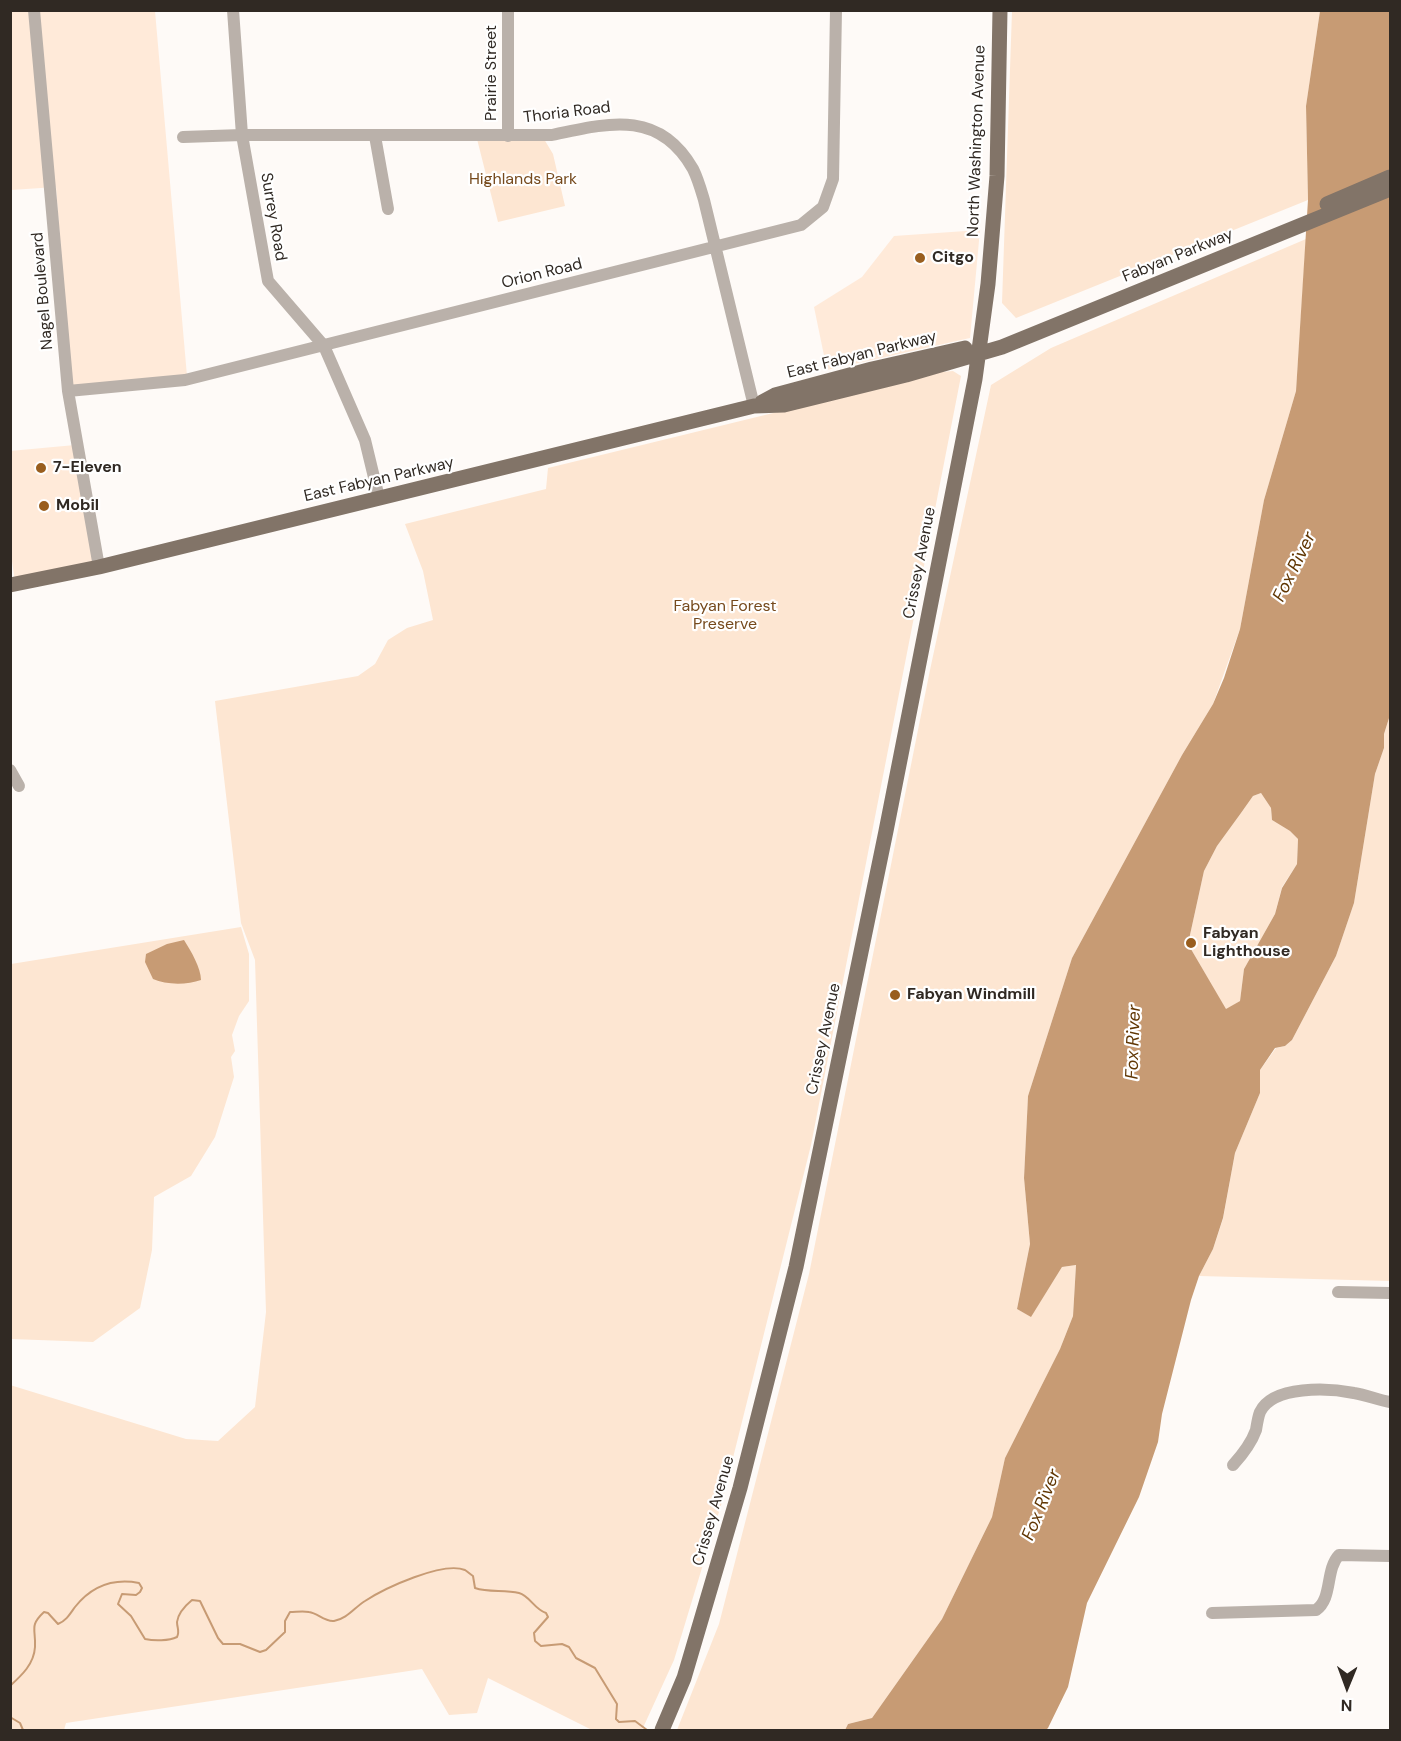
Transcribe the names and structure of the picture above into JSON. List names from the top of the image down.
{
  "streets": {
    "main road": [
      "North Washington Avenue",
      "Fabyan Parkway",
      "East Fabyan Parkway",
      "Crissey Avenue"
    ],
    "street": [
      "Prairie Street",
      "Thoria Road",
      "Surrey Road",
      "Orion Road",
      "Nagel Boulevard"
    ]
  },
  "crossings": [
    ["Prairie Street", "Thoria Road"],
    ["Thoria Road", "Surrey Road"],
    ["Thoria Road", "Orion Road"],
    ["Thoria Road", "East Fabyan Parkway"],
    ["North Washington Avenue", "Fabyan Parkway"],
    ["North Washington Avenue", "East Fabyan Parkway"],
    ["North Washington Avenue", "Crissey Avenue"],
    ["Surrey Road", "Orion Road"],
    ["Surrey Road", "East Fabyan Parkway"],
    ["Fabyan Parkway", "East Fabyan Parkway"],
    ["Fabyan Parkway", "Crissey Avenue"],
    ["Orion Road", "Nagel Boulevard"],
    ["Nagel Boulevard", "East Fabyan Parkway"],
    ["East Fabyan Parkway", "Crissey Avenue"]
  ],
  "water": ["Fox River"],
  "parks": ["Highlands Park", "Fabyan Forest Preserve"],
  "places": [
    "Citgo",
    "7-Eleven",
    "Mobil",
    "Fabyan Lighthouse",
    "Fabyan Windmill"
  ],
  "north": "bottom"
}
